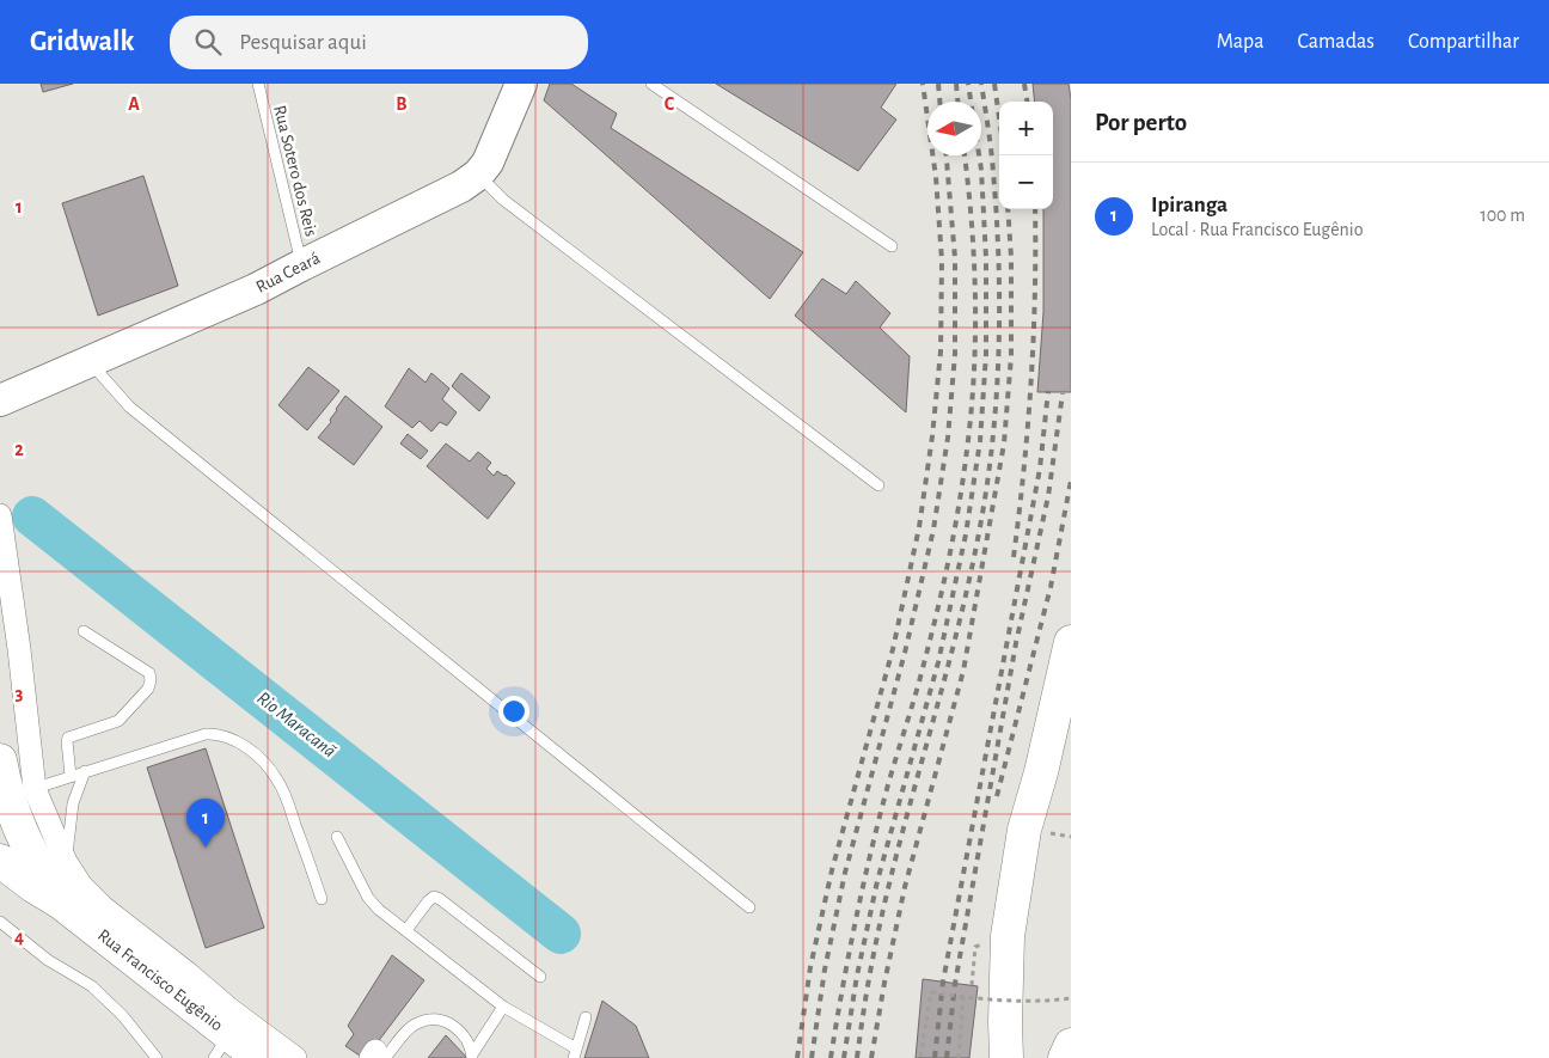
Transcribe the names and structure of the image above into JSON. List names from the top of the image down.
{
  "streets": {
    "main road": ["Rua Francisco Eugênio"],
    "street": ["Rua Ceará"],
    "lane": ["Rua Sotero dos Reis"]
  },
  "crossings": [
    ["Rua Sotero dos Reis", "Rua Ceará"]
  ],
  "water": ["Rio Maracanã"],
  "north": "left",
  "page": {
    "header": "Gridwalk",
    "search": "Pesquisar aqui",
    "nav": ["Mapa", "Camadas", "Compartilhar"],
    "heading": "Por perto",
    "map_buttons": ["+", "−"],
    "list": [
      {
        "mark": "1",
        "name": "Ipiranga",
        "note": "Local · Rua Francisco Eugênio",
        "value": "100 m"
      }
    ],
    "pins": "1"
  },
  "grid": {
    "columns": ["A", "B", "C"],
    "rows": [
      "1",
      "2",
      "3",
      "4"
    ]
  }
}
